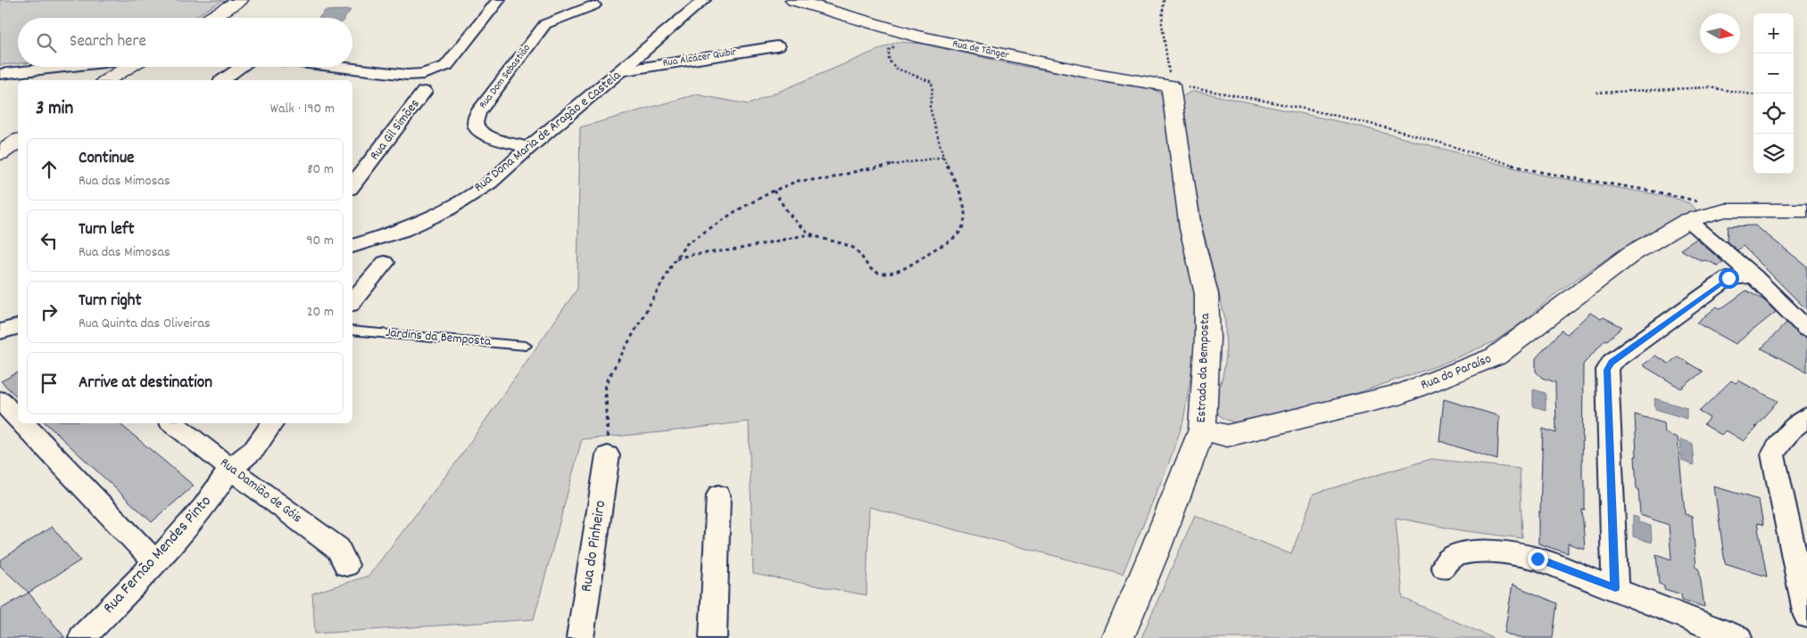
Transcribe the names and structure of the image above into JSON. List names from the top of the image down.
{
  "streets": {
    "street": [
      "Rua de Tânger",
      "Rua Alcácer Quibir",
      "Rua Dom Sebastião",
      "Rua Gil Simões",
      "Rua Dona Maria de Aragão e Castela",
      "Estrada da Bemposta",
      "Rua do Paraíso",
      "Rua Damião de Góis",
      "Rua do Pinheiro",
      "Rua Fernão Mendes Pinto"
    ],
    "lane": ["Jardins da Bemposta"]
  },
  "crossings": [
    ["Rua de Tânger", "Estrada da Bemposta"],
    ["Rua Alcácer Quibir", "Rua Dona Maria de Aragão e Castela"],
    ["Rua Dom Sebastião", "Rua Dona Maria de Aragão e Castela"],
    ["Estrada da Bemposta", "Rua do Paraíso"],
    ["Rua Damião de Góis", "Rua Fernão Mendes Pinto"]
  ],
  "north": "right",
  "page": {
    "map_buttons": ["+", "−"],
    "search": "Search here",
    "heading": ["3 min", "Walk · 190 m"],
    "list": [
      ["Continue", "Rua das Mimosas", "80 m"],
      ["Turn left", "Rua das Mimosas", "90 m"],
      ["Turn right", "Rua Quinta das Oliveiras", "20 m"],
      "Arrive at destination"
    ]
  }
}
